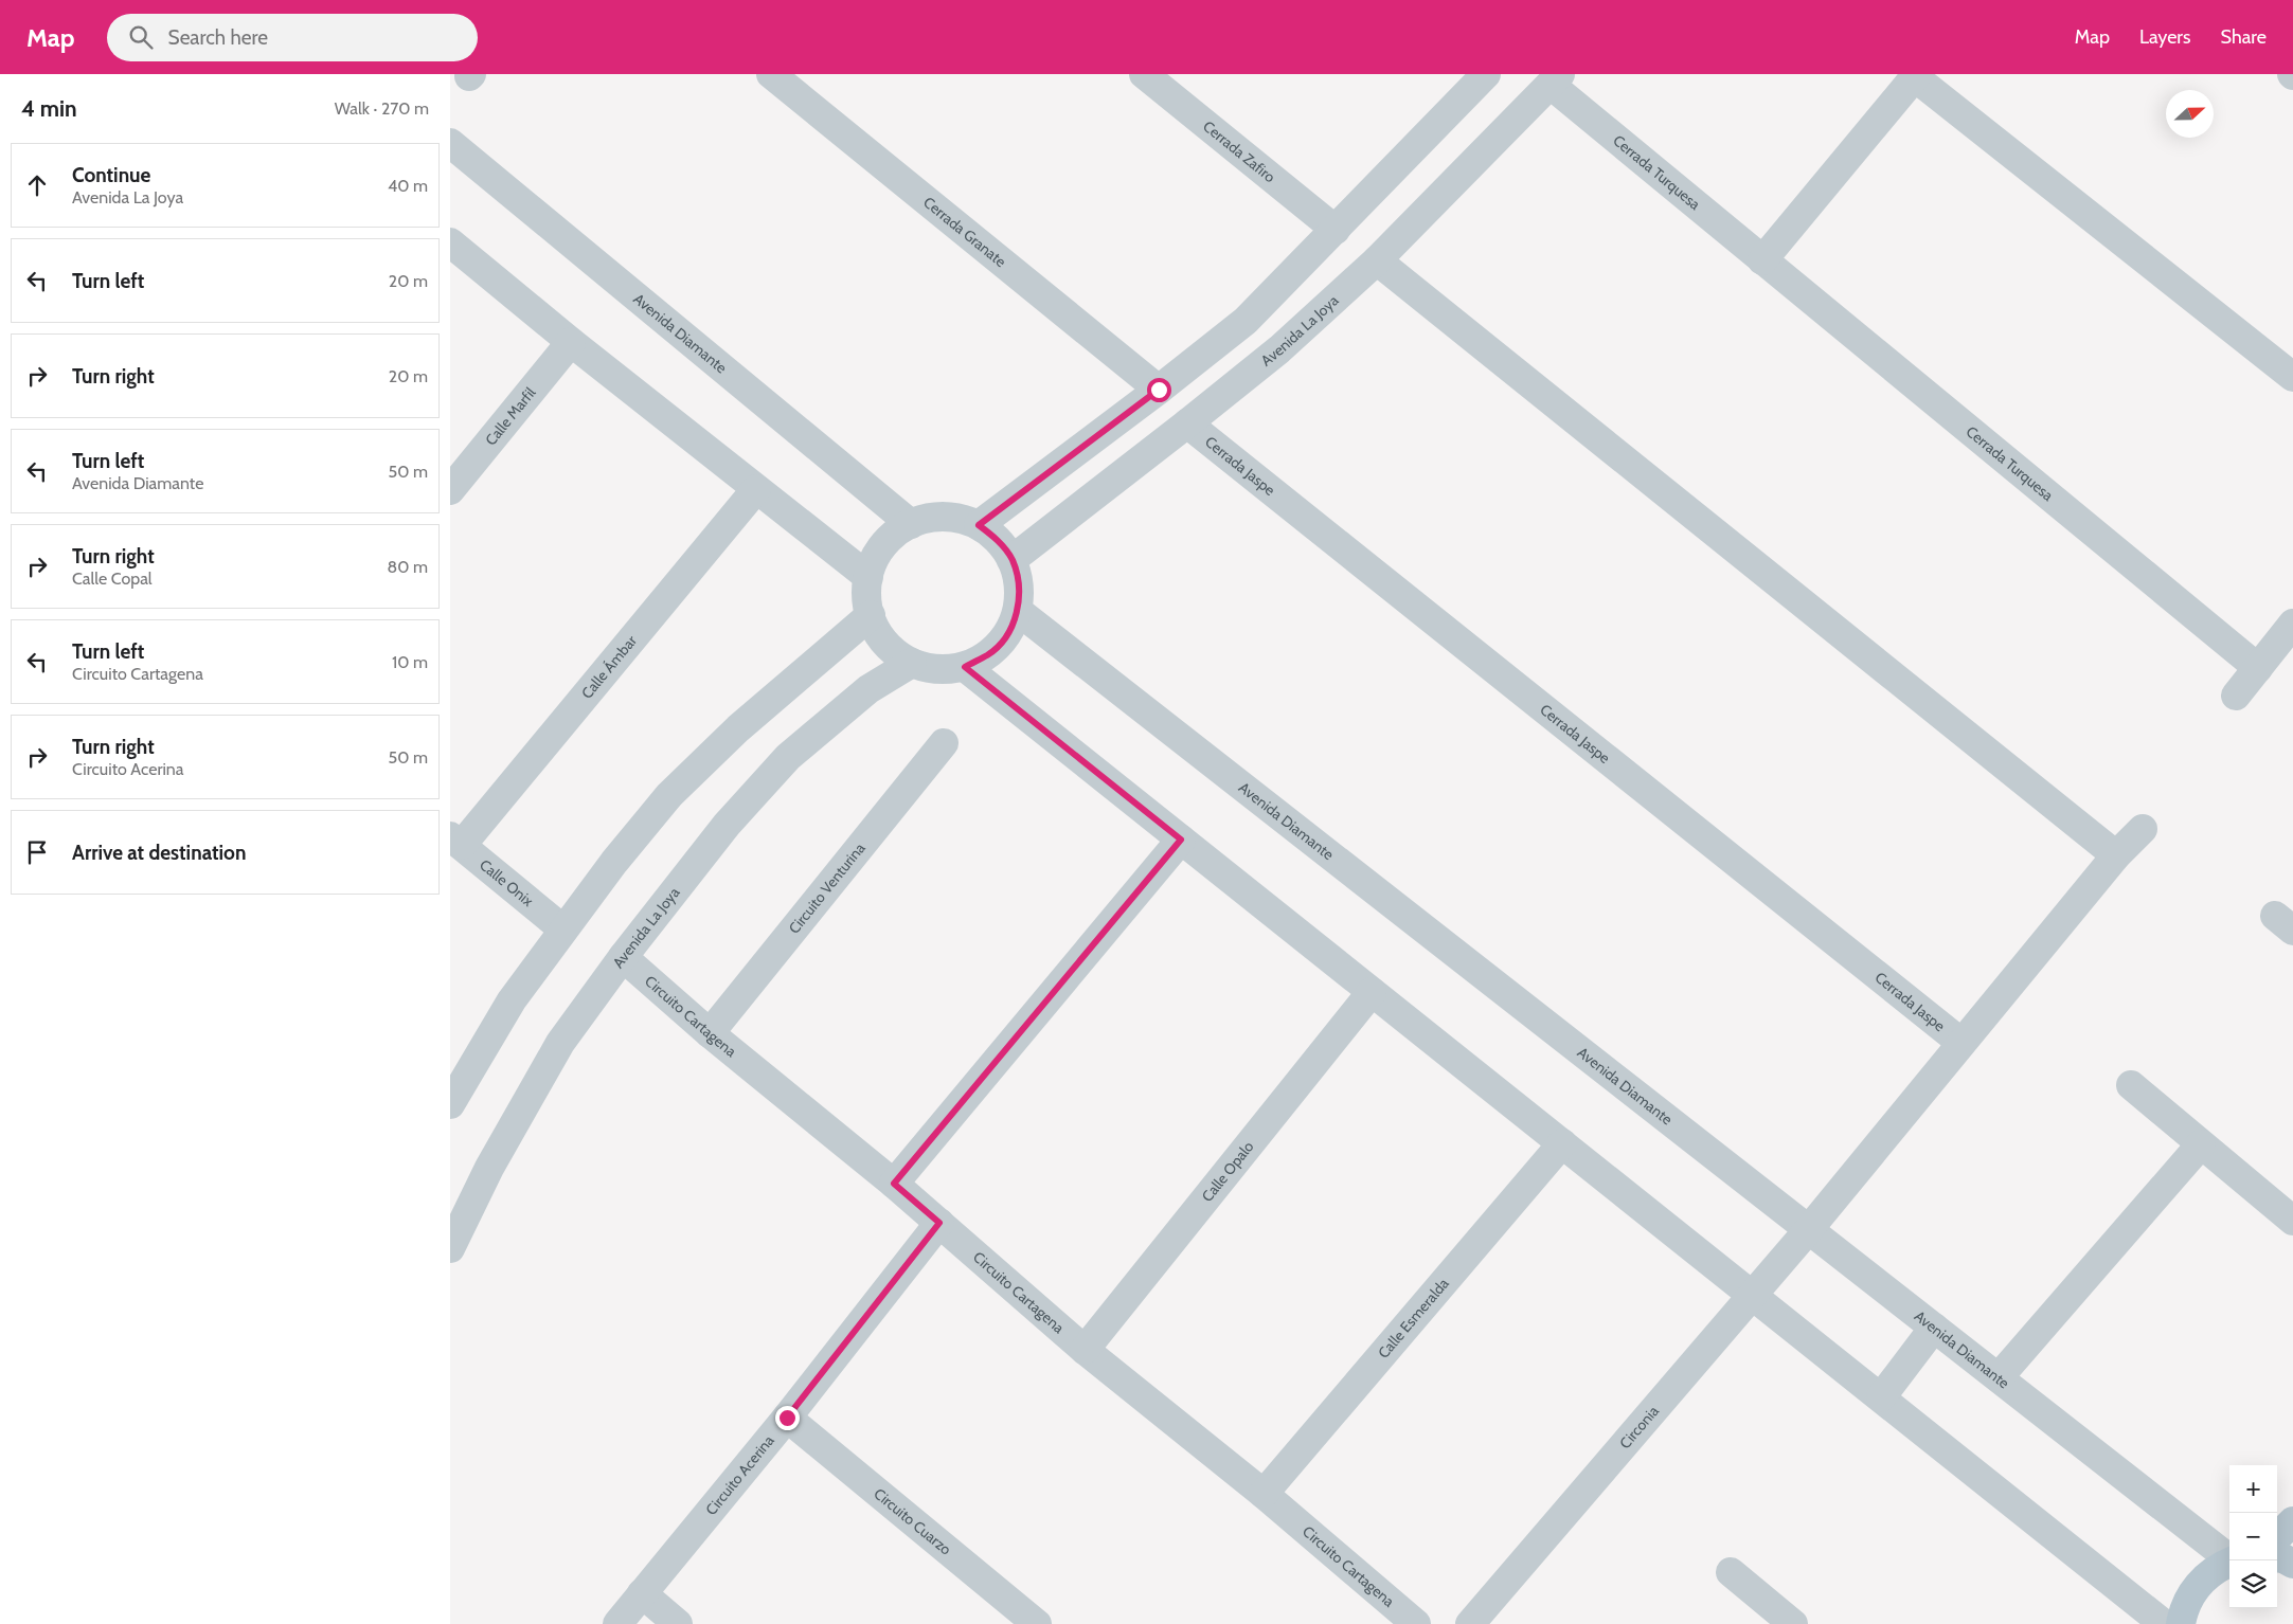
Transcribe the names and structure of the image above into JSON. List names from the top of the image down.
{
  "streets": {
    "street": [
      "Cerrada Zafiro",
      "Cerrada Turquesa",
      "Cerrada Granate",
      "Avenida La Joya",
      "Avenida Diamante",
      "Calle Marfil",
      "Cerrada Jaspe",
      "Calle Ámbar",
      "Calle Onix",
      "Circuito Venturina",
      "Circuito Cartagena",
      "Calle Opalo",
      "Calle Esmeralda",
      "Circonia",
      "Circuito Acerina",
      "Circuito Cuarzo"
    ]
  },
  "crossings": [
    ["Cerrada Turquesa", "Avenida La Joya"],
    ["Avenida La Joya", "Avenida Diamante"],
    ["Avenida La Joya", "Cerrada Jaspe"],
    ["Avenida La Joya", "Circuito Cartagena"],
    ["Avenida Diamante", "Circonia"],
    ["Calle Ámbar", "Calle Onix"],
    ["Circuito Venturina", "Circuito Cartagena"],
    ["Circuito Cartagena", "Calle Opalo"],
    ["Circuito Cartagena", "Calle Esmeralda"],
    ["Circuito Cartagena", "Circuito Acerina"],
    ["Circuito Acerina", "Circuito Cuarzo"]
  ],
  "north": "right",
  "page": {
    "header": "Map",
    "search": "Search here",
    "nav": ["Map", "Layers", "Share"],
    "heading": ["4 min", "Walk · 270 m"],
    "list": [
      ["Continue", "Avenida La Joya", "40 m"],
      ["Turn left", "20 m"],
      ["Turn right", "20 m"],
      ["Turn left", "Avenida Diamante", "50 m"],
      ["Turn right", "Calle Copal", "80 m"],
      ["Turn left", "Circuito Cartagena", "10 m"],
      ["Turn right", "Circuito Acerina", "50 m"],
      "Arrive at destination"
    ],
    "map_buttons": ["+", "−"]
  }
}
